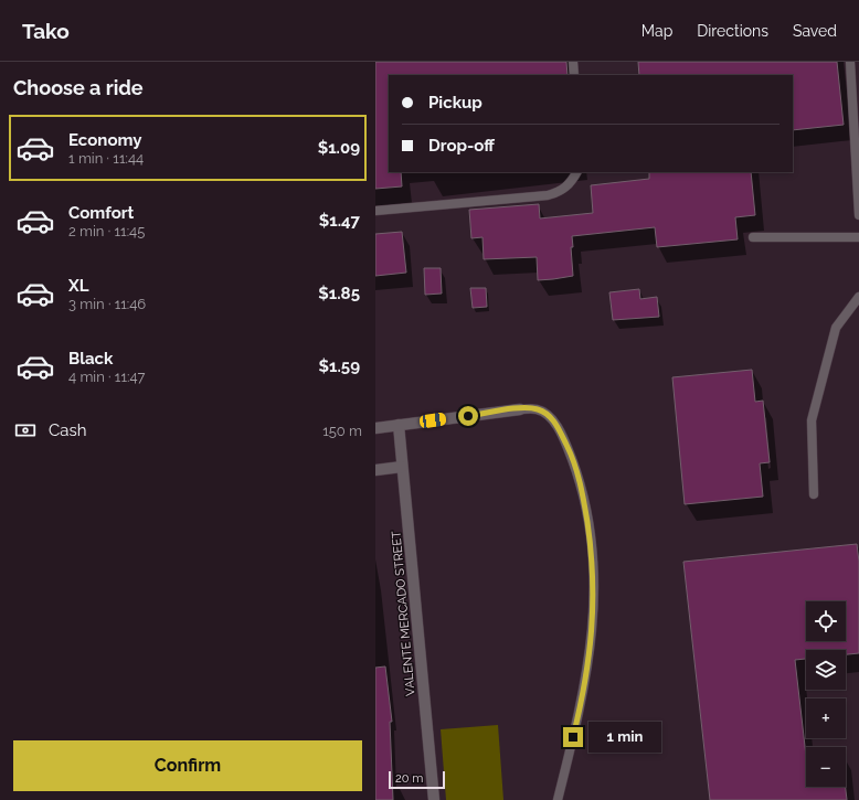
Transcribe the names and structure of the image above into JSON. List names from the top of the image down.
{
  "streets": {
    "street": ["VALENTE MERCADO STREET"]
  },
  "scale_bar": "20 m",
  "page": {
    "header": "Tako",
    "nav": ["Map", "Directions", "Saved"],
    "heading": "Choose a ride",
    "banner": ["Pickup", "Drop-off"],
    "list": [
      {
        "name": "Economy",
        "note": "1 min · 11:44",
        "value": "$1.09"
      },
      {
        "name": "Comfort",
        "note": "2 min · 11:45",
        "value": "$1.47"
      },
      {
        "name": "XL",
        "note": "3 min · 11:46",
        "value": "$1.85"
      },
      {
        "name": "Black",
        "note": "4 min · 11:47",
        "value": "$1.59"
      }
    ],
    "pay": ["Cash", "150 m"],
    "map_buttons": ["+", "−"],
    "bubble": "1 min",
    "buttons": "Confirm",
    "scale": "20 m"
  }
}
